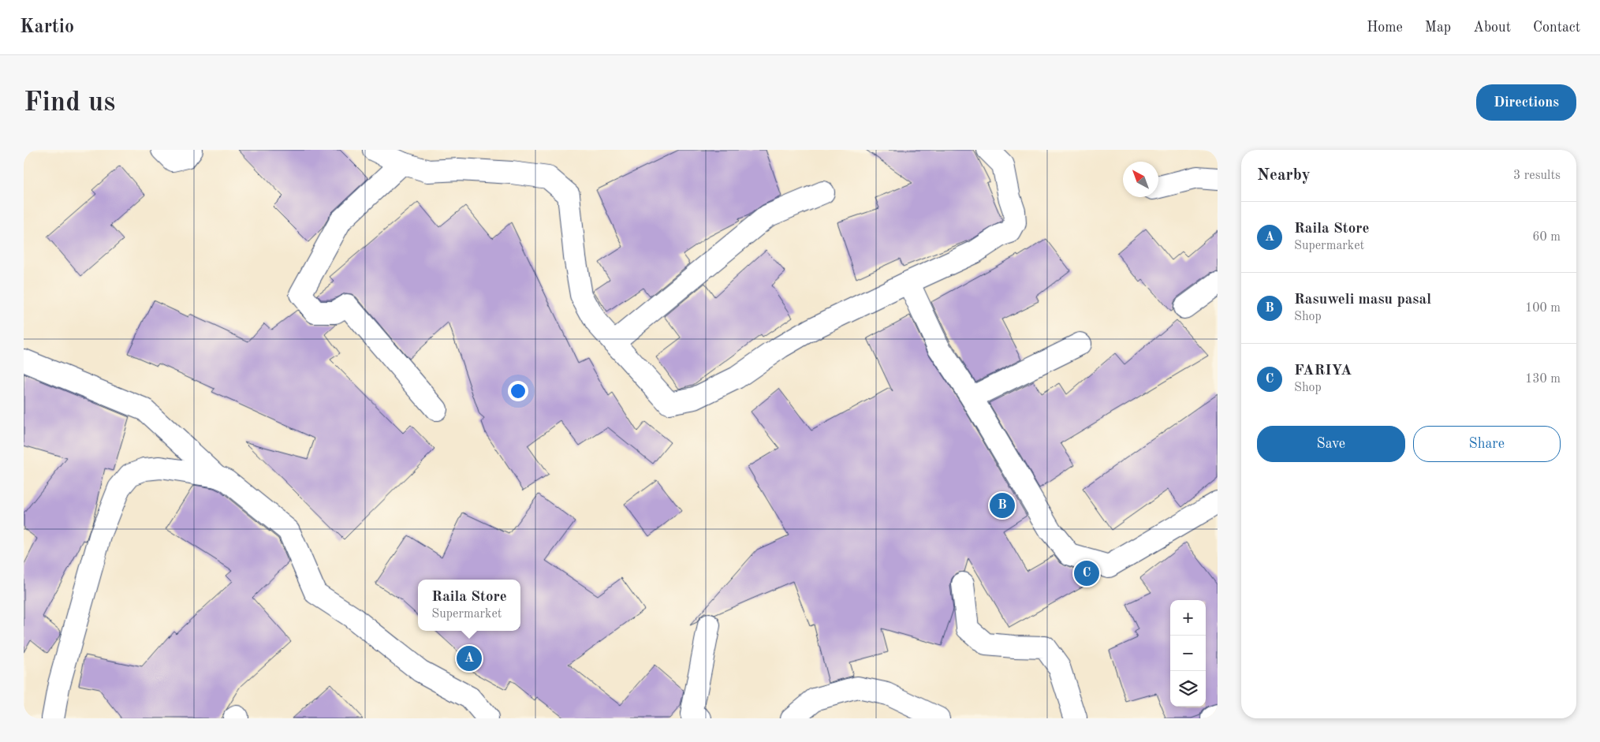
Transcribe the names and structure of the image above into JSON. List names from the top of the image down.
{
  "north": "top left",
  "page": {
    "header": "Kartio",
    "nav": [
      "Home",
      "Map",
      "About",
      "Contact"
    ],
    "buttons": [
      "Directions",
      ["Save", "Share"]
    ],
    "title": "Find us",
    "heading": ["Nearby", "3 results"],
    "list": [
      {
        "mark": "A",
        "name": "Raila Store",
        "note": "Supermarket",
        "value": "60 m"
      },
      {
        "mark": "B",
        "name": "Rasuweli masu pasal",
        "note": "Shop",
        "value": "100 m"
      },
      {
        "mark": "C",
        "name": "FARIYA",
        "note": "Shop",
        "value": "130 m"
      }
    ],
    "pins": ["B", "C", "A"],
    "popup": ["Raila Store", "Supermarket"],
    "map_buttons": ["+", "−"]
  }
}
